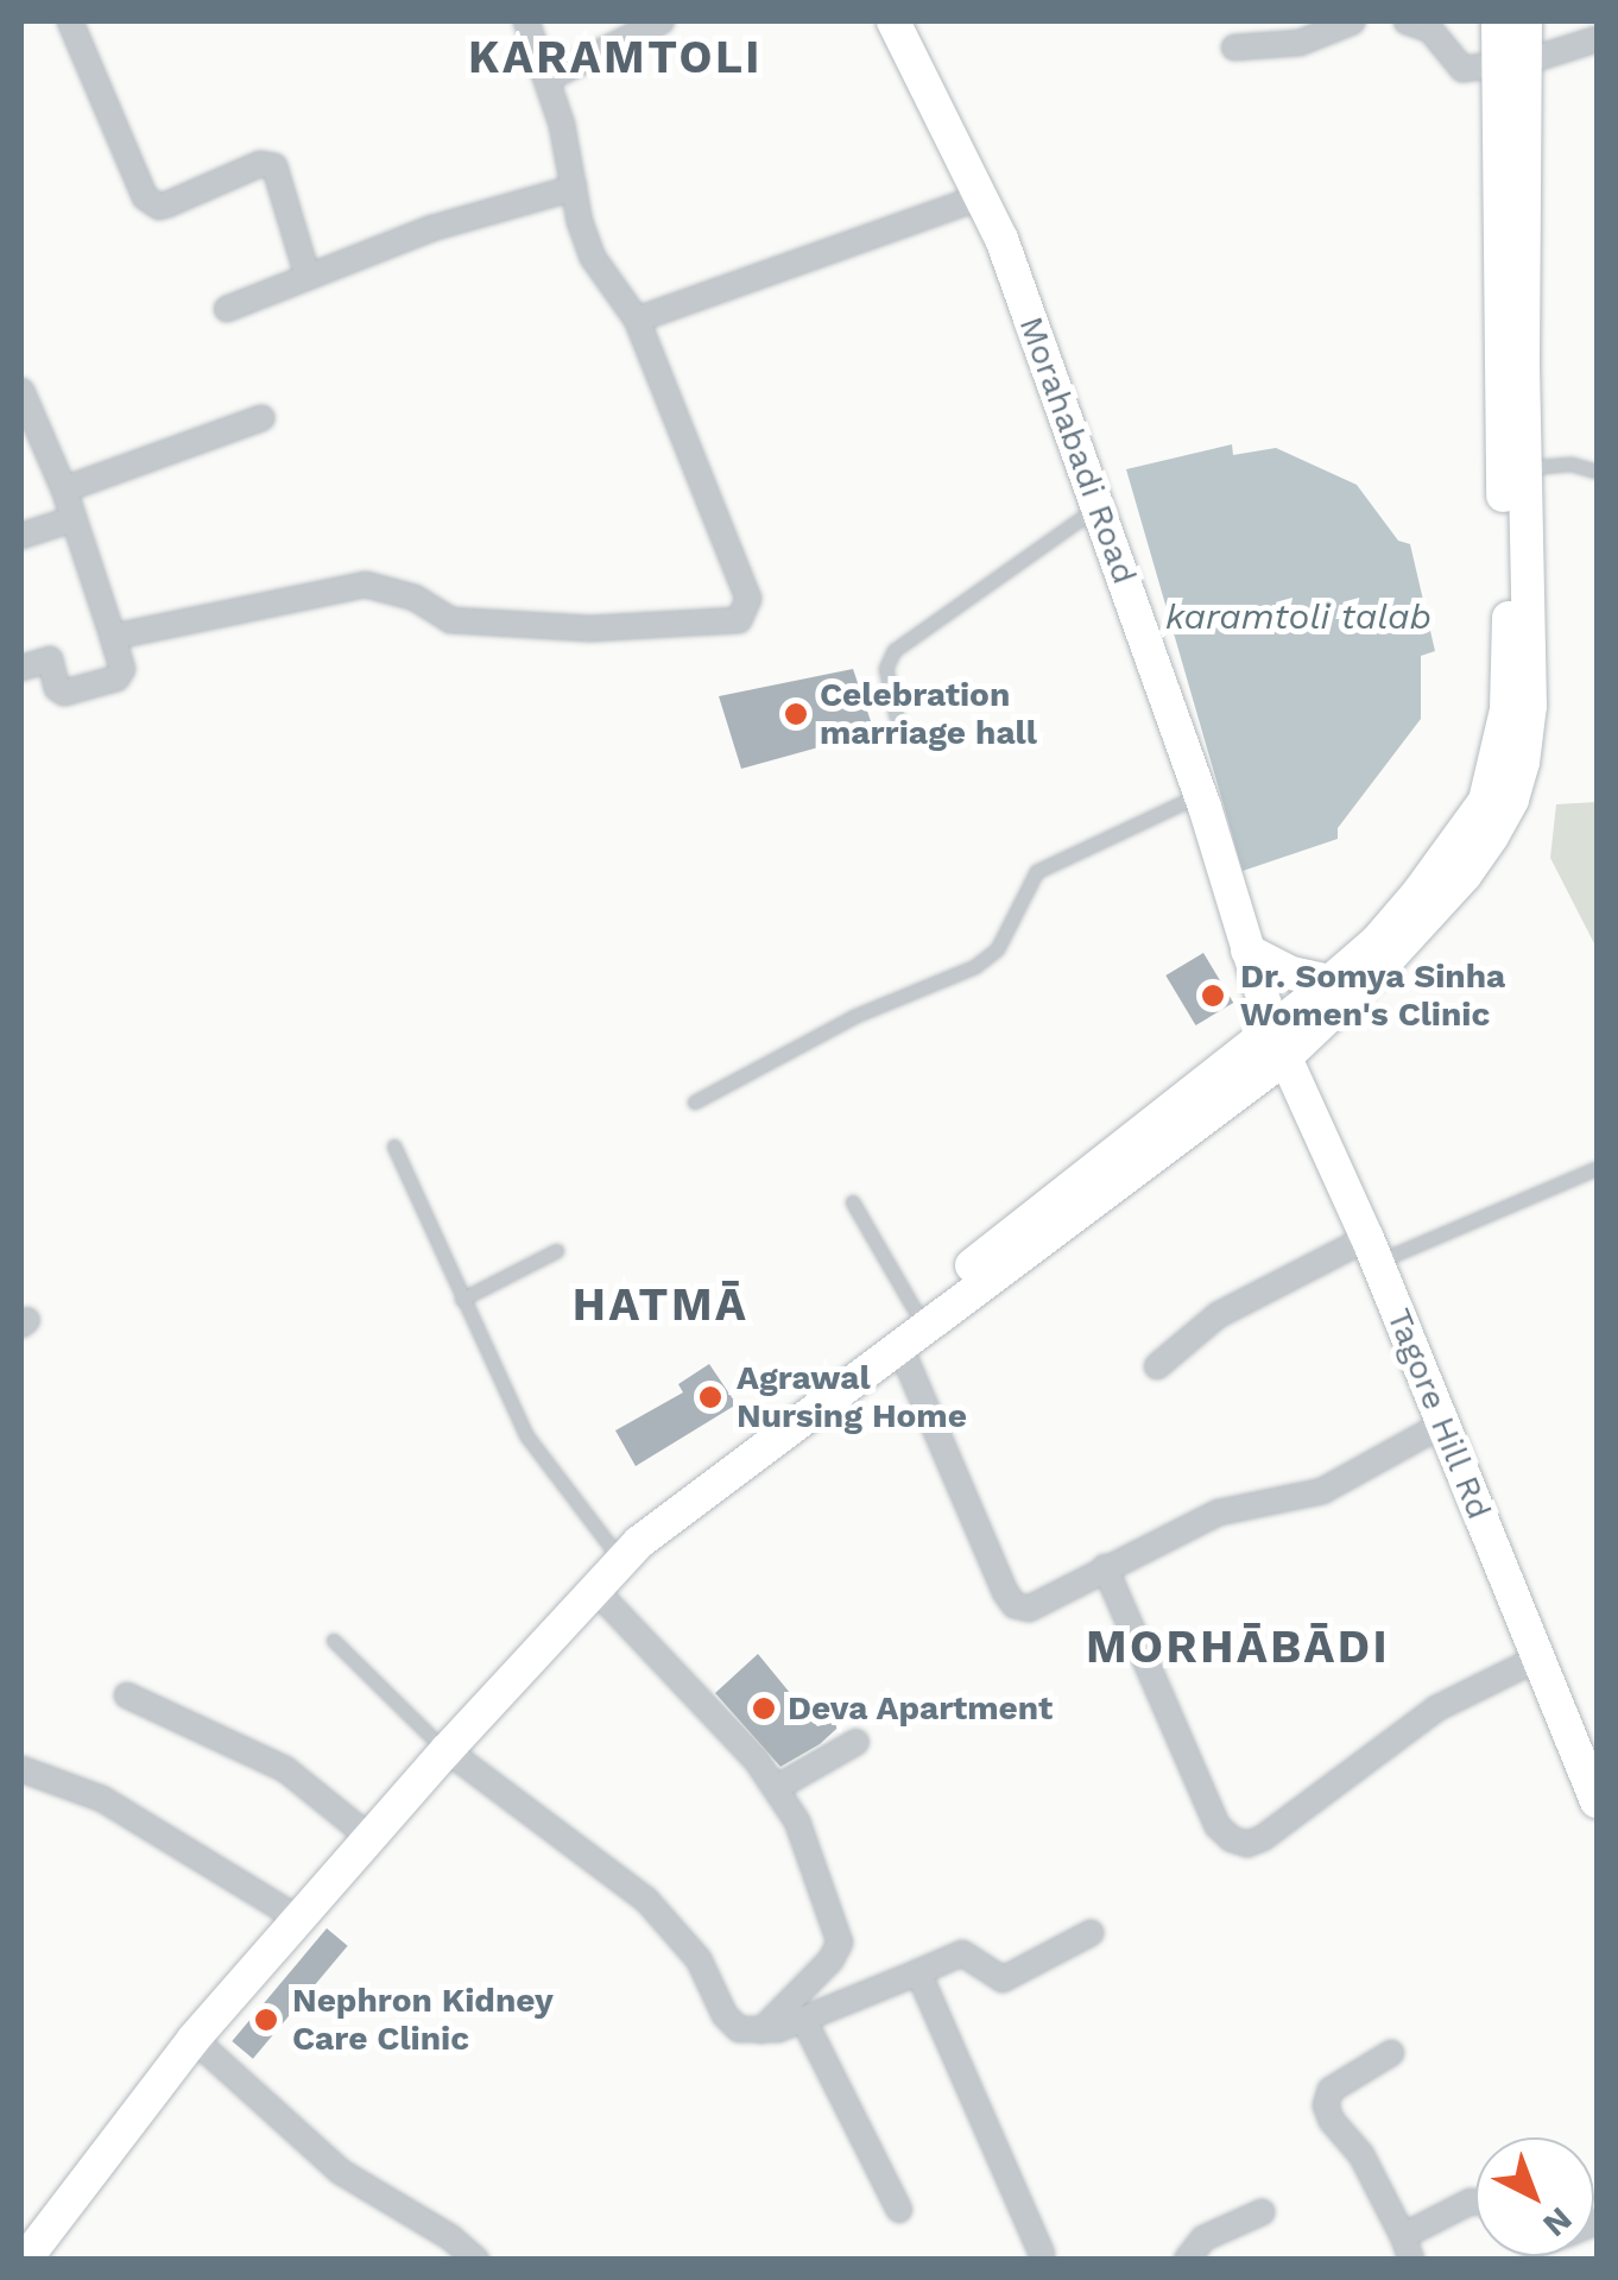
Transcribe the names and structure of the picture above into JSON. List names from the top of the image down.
{
  "streets": {
    "main road": ["Morahabadi Road", "Tagore Hill Rd"]
  },
  "crossings": [
    ["Morahabadi Road", "Tagore Hill Rd"]
  ],
  "districts": ["KARAMTOLI", "HATMĀ", "MORHĀBĀDI"],
  "water": ["karamtoli talab"],
  "places": [
    "Celebration marriage hall",
    "Dr. Somya Sinha Women's Clinic",
    "Agrawal Nursing Home",
    "Deva Apartment",
    "Nephron Kidney Care Clinic"
  ],
  "north": "bottom right"
}
